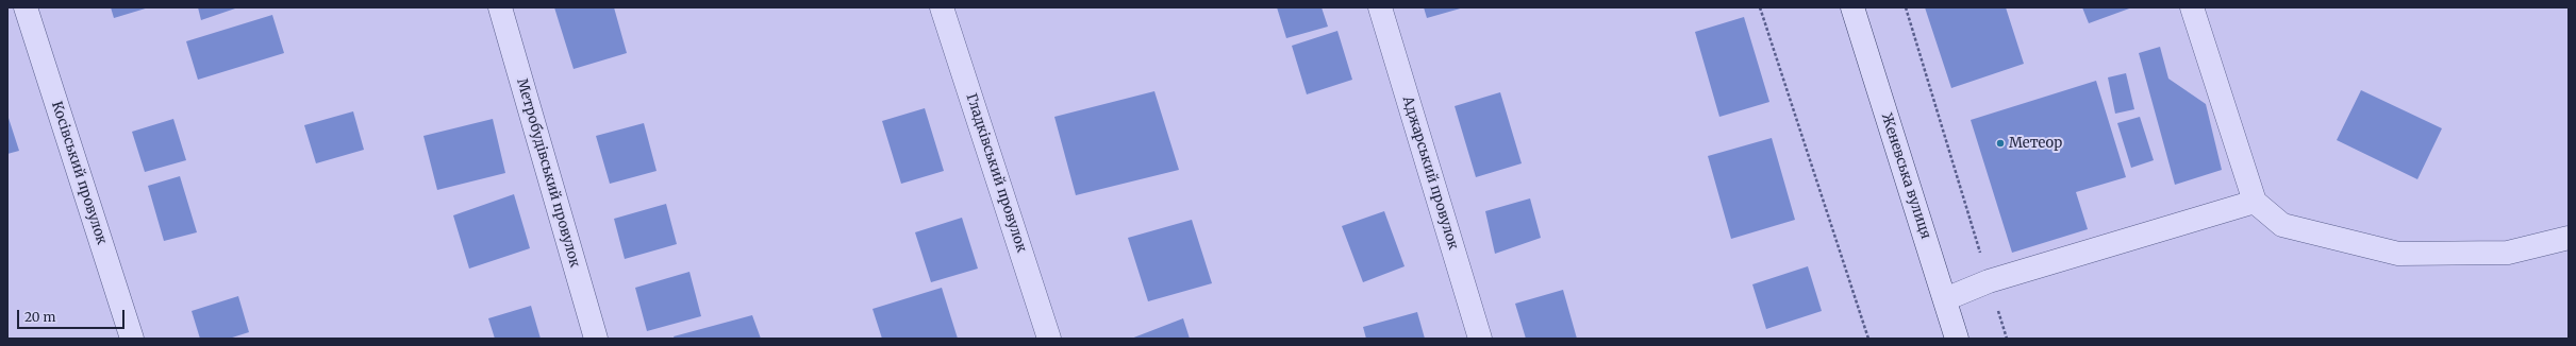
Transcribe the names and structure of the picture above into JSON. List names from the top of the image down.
{
  "streets": {
    "street": [
      "Косівський провулок",
      "Метробудівський провулок",
      "Гладківський провулок",
      "Аджарський провулок",
      "Женевська вулиця"
    ]
  },
  "places": ["Метеор"],
  "scale_bar": "20 m"
}
